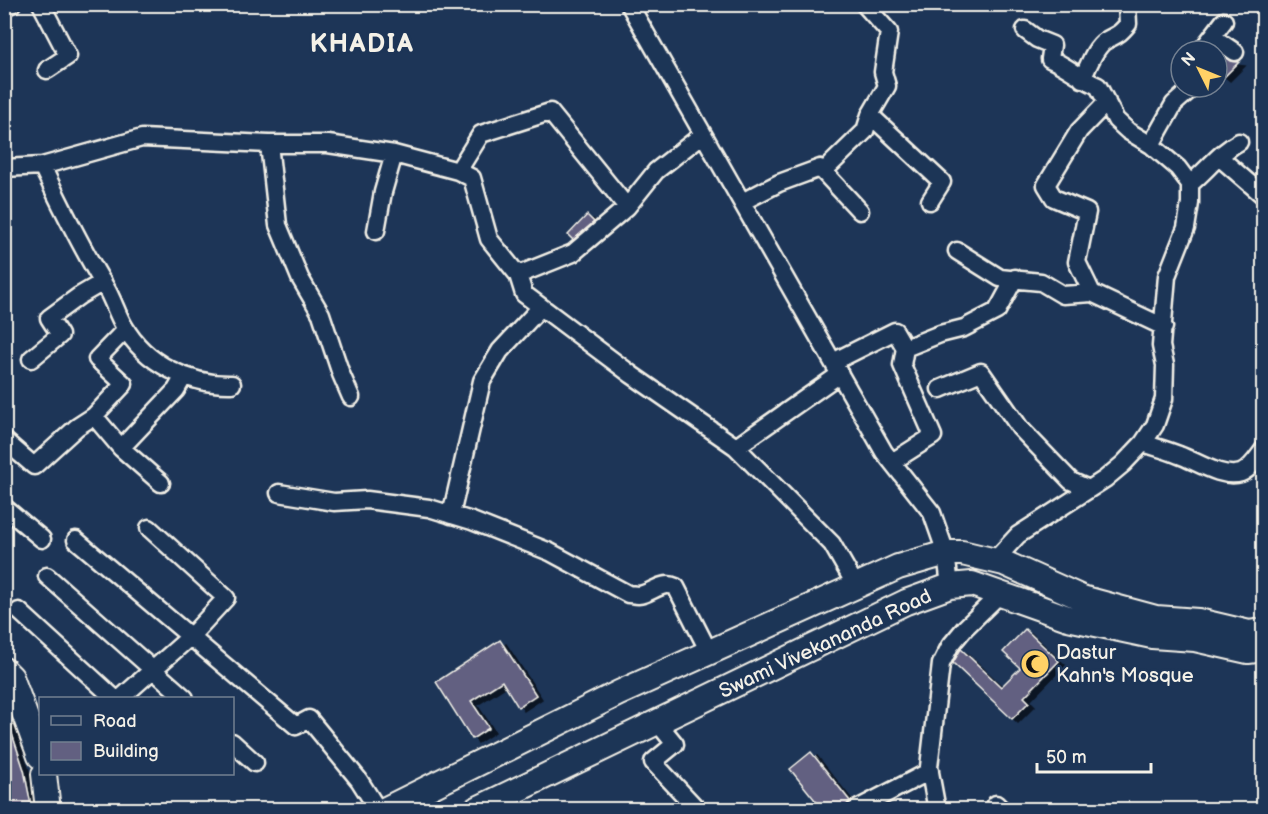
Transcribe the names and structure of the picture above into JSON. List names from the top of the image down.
{
  "streets": {
    "main road": ["Swami Vivekananda Road"]
  },
  "districts": ["KHADIA"],
  "places": {
    "mosque": ["Dastur Kahn's Mosque"]
  },
  "legend": ["Road", "Building"],
  "scale_bar": "50 m",
  "north": "top left"
}
